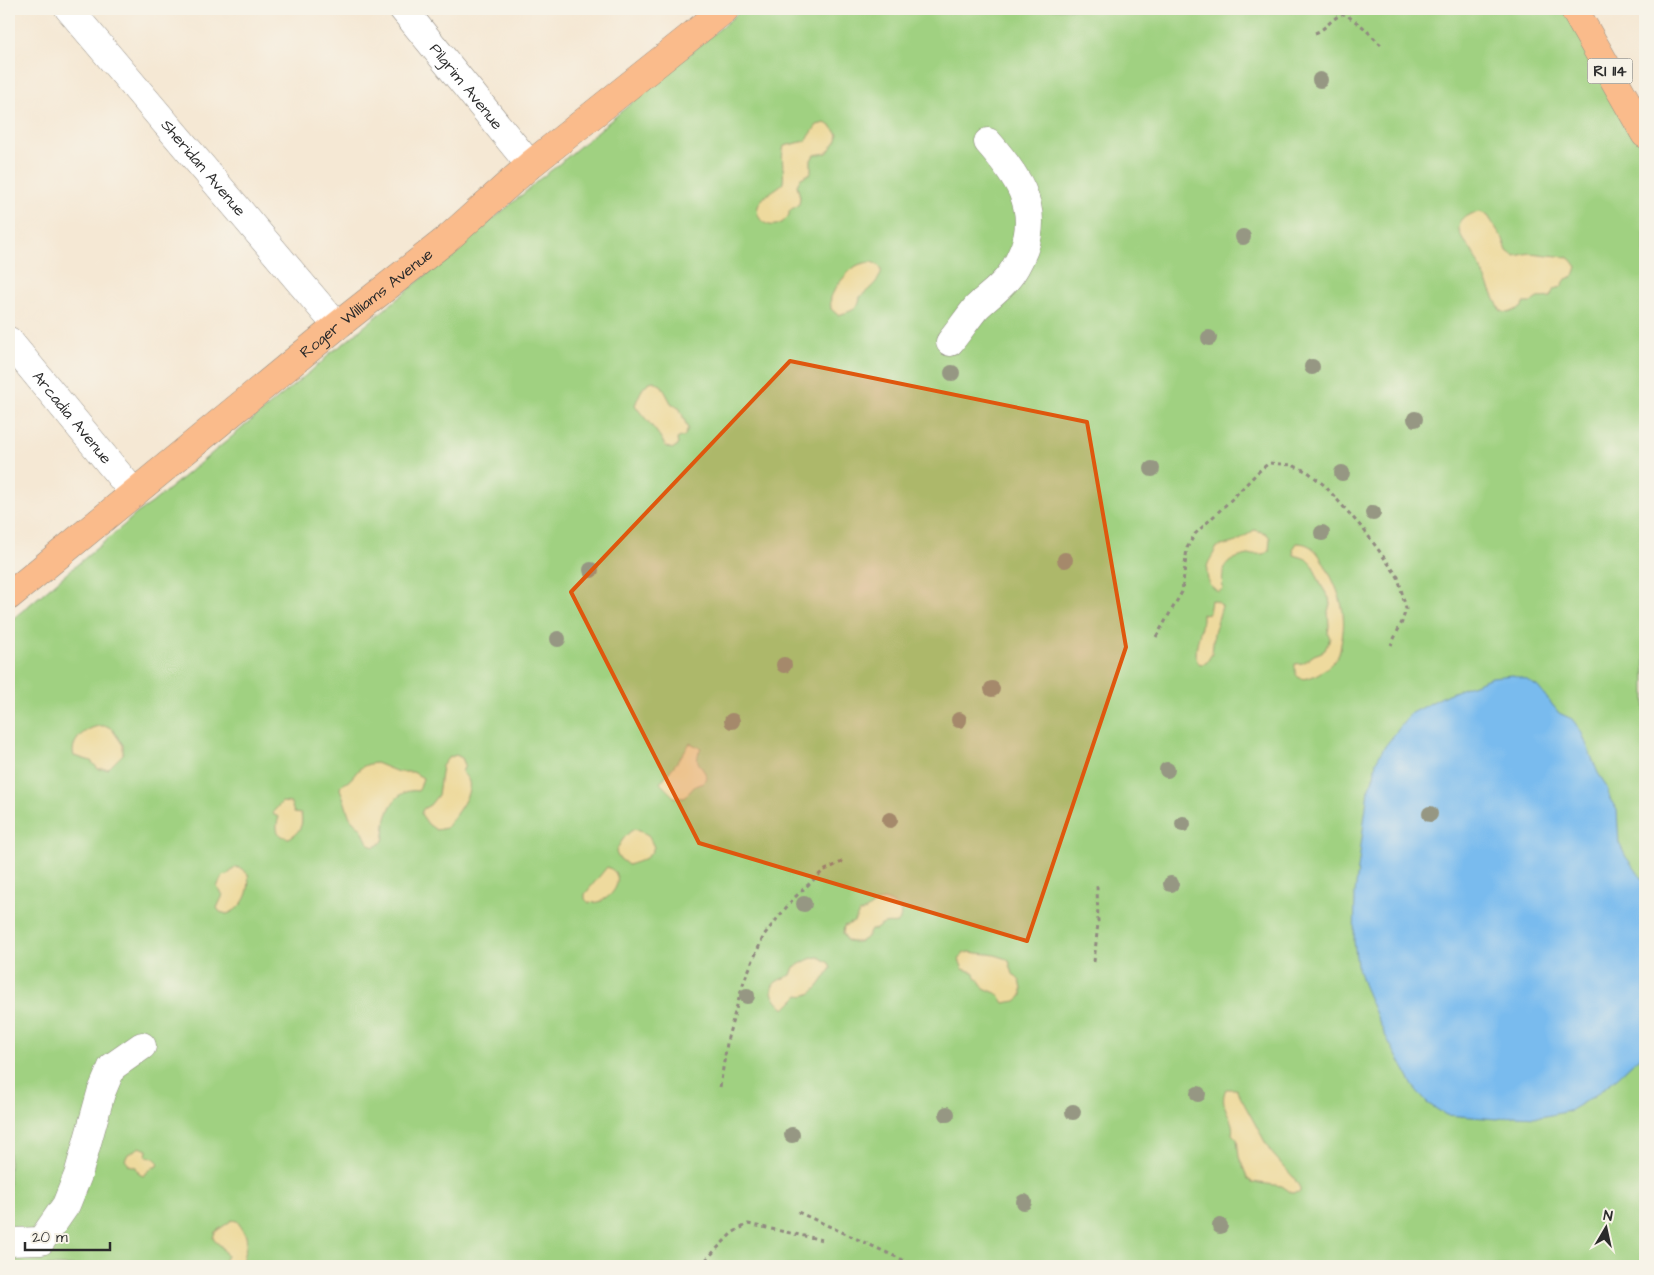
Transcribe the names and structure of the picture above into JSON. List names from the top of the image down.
{
  "streets": {
    "main road": ["RI 114", "Roger Williams Avenue"],
    "street": ["Pilgrim Avenue", "Sheridan Avenue", "Arcadia Avenue"]
  },
  "crossings": [
    ["Pilgrim Avenue", "Roger Williams Avenue"],
    ["Sheridan Avenue", "Roger Williams Avenue"],
    ["Roger Williams Avenue", "Arcadia Avenue"]
  ],
  "scale_bar": "20 m",
  "north": "top"
}
